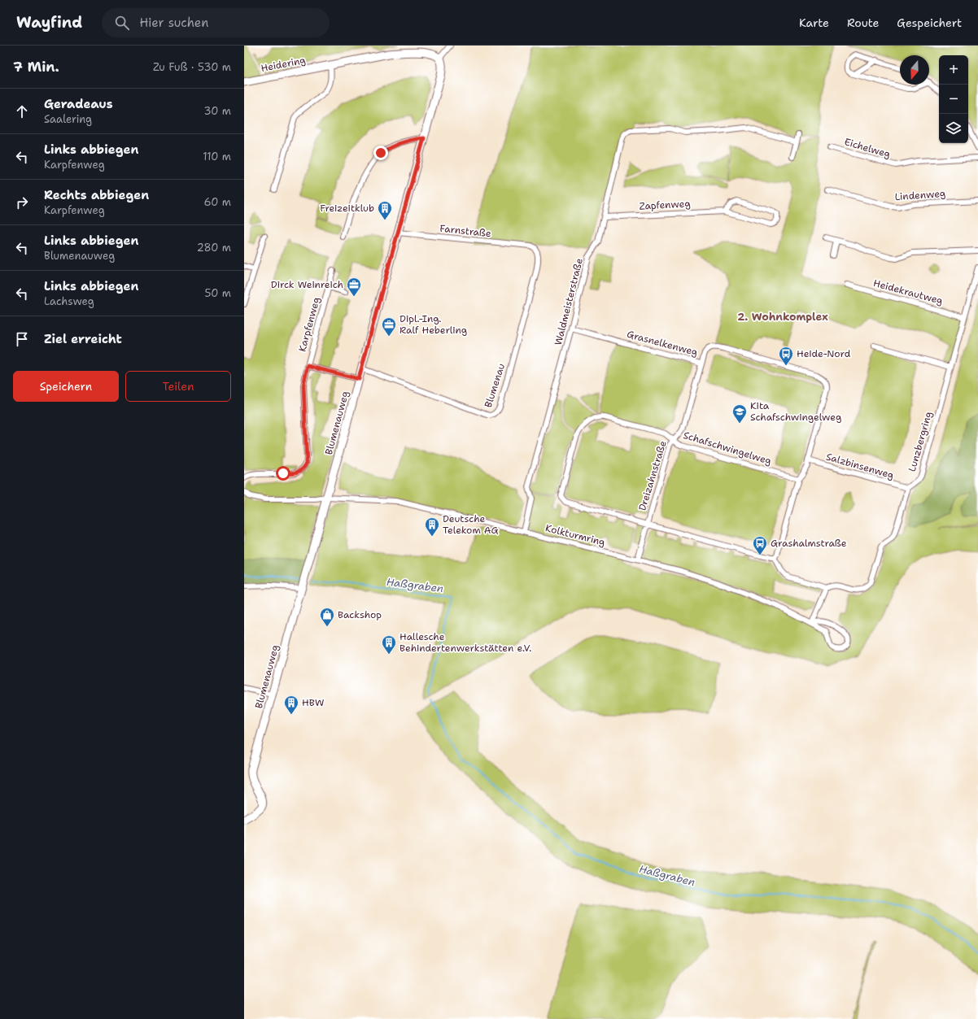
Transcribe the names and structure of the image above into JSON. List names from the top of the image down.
{
  "streets": {
    "street": [
      "Heidering",
      "Eichelweg",
      "Lindenweg",
      "Zapfenweg",
      "Farnstraße",
      "Heidekrautweg",
      "Waldmeisterstraße",
      "Karpfenweg",
      "Grasnelkenweg",
      "Blumenau",
      "Blumenauweg",
      "Lunzbergring",
      "Schafschwingelweg",
      "Salzbinsenweg",
      "Dreizahnstraße",
      "Kolkturmring"
    ]
  },
  "crossings": [
    ["Heidering", "Blumenauweg"],
    ["Zapfenweg", "Waldmeisterstraße"],
    ["Farnstraße", "Blumenau"],
    ["Farnstraße", "Blumenauweg"],
    ["Heidekrautweg", "Lunzbergring"],
    ["Waldmeisterstraße", "Grasnelkenweg"],
    ["Waldmeisterstraße", "Kolkturmring"],
    ["Karpfenweg", "Blumenauweg"],
    ["Grasnelkenweg", "Salzbinsenweg"],
    ["Grasnelkenweg", "Dreizahnstraße"],
    ["Blumenau", "Blumenauweg"],
    ["Blumenauweg", "Kolkturmring"],
    ["Lunzbergring", "Salzbinsenweg"],
    ["Schafschwingelweg", "Dreizahnstraße"],
    ["Dreizahnstraße", "Kolkturmring"]
  ],
  "districts": ["2. Wohnkomplex"],
  "water": ["Haßgraben"],
  "places": {
    "building": [
      "Freizeitklub",
      "Deutsche Telekom AG",
      "Hallesche Behindertenwerkstätten e.V.",
      "HBW"
    ],
    "office": ["Dirck Weinreich", "Dipl.-Ing. Ralf Heberling"],
    "bus stop": ["Heide-Nord", "Grashalmstraße"],
    "school or university": ["Kita Schafschwingelweg"],
    "shop": ["Backshop"]
  },
  "north": "bottom",
  "page": {
    "header": "Wayfind",
    "search": "Hier suchen",
    "nav": ["Karte", "Route", "Gespeichert"],
    "heading": ["7 Min.", "Zu Fuß · 530 m"],
    "map_buttons": ["+", "−"],
    "list": [
      ["Geradeaus", "Saalering", "30 m"],
      ["Links abbiegen", "Karpfenweg", "110 m"],
      ["Rechts abbiegen", "Karpfenweg", "60 m"],
      ["Links abbiegen", "Blumenauweg", "280 m"],
      ["Links abbiegen", "Lachsweg", "50 m"],
      "Ziel erreicht"
    ],
    "buttons": ["Speichern", "Teilen"]
  }
}
